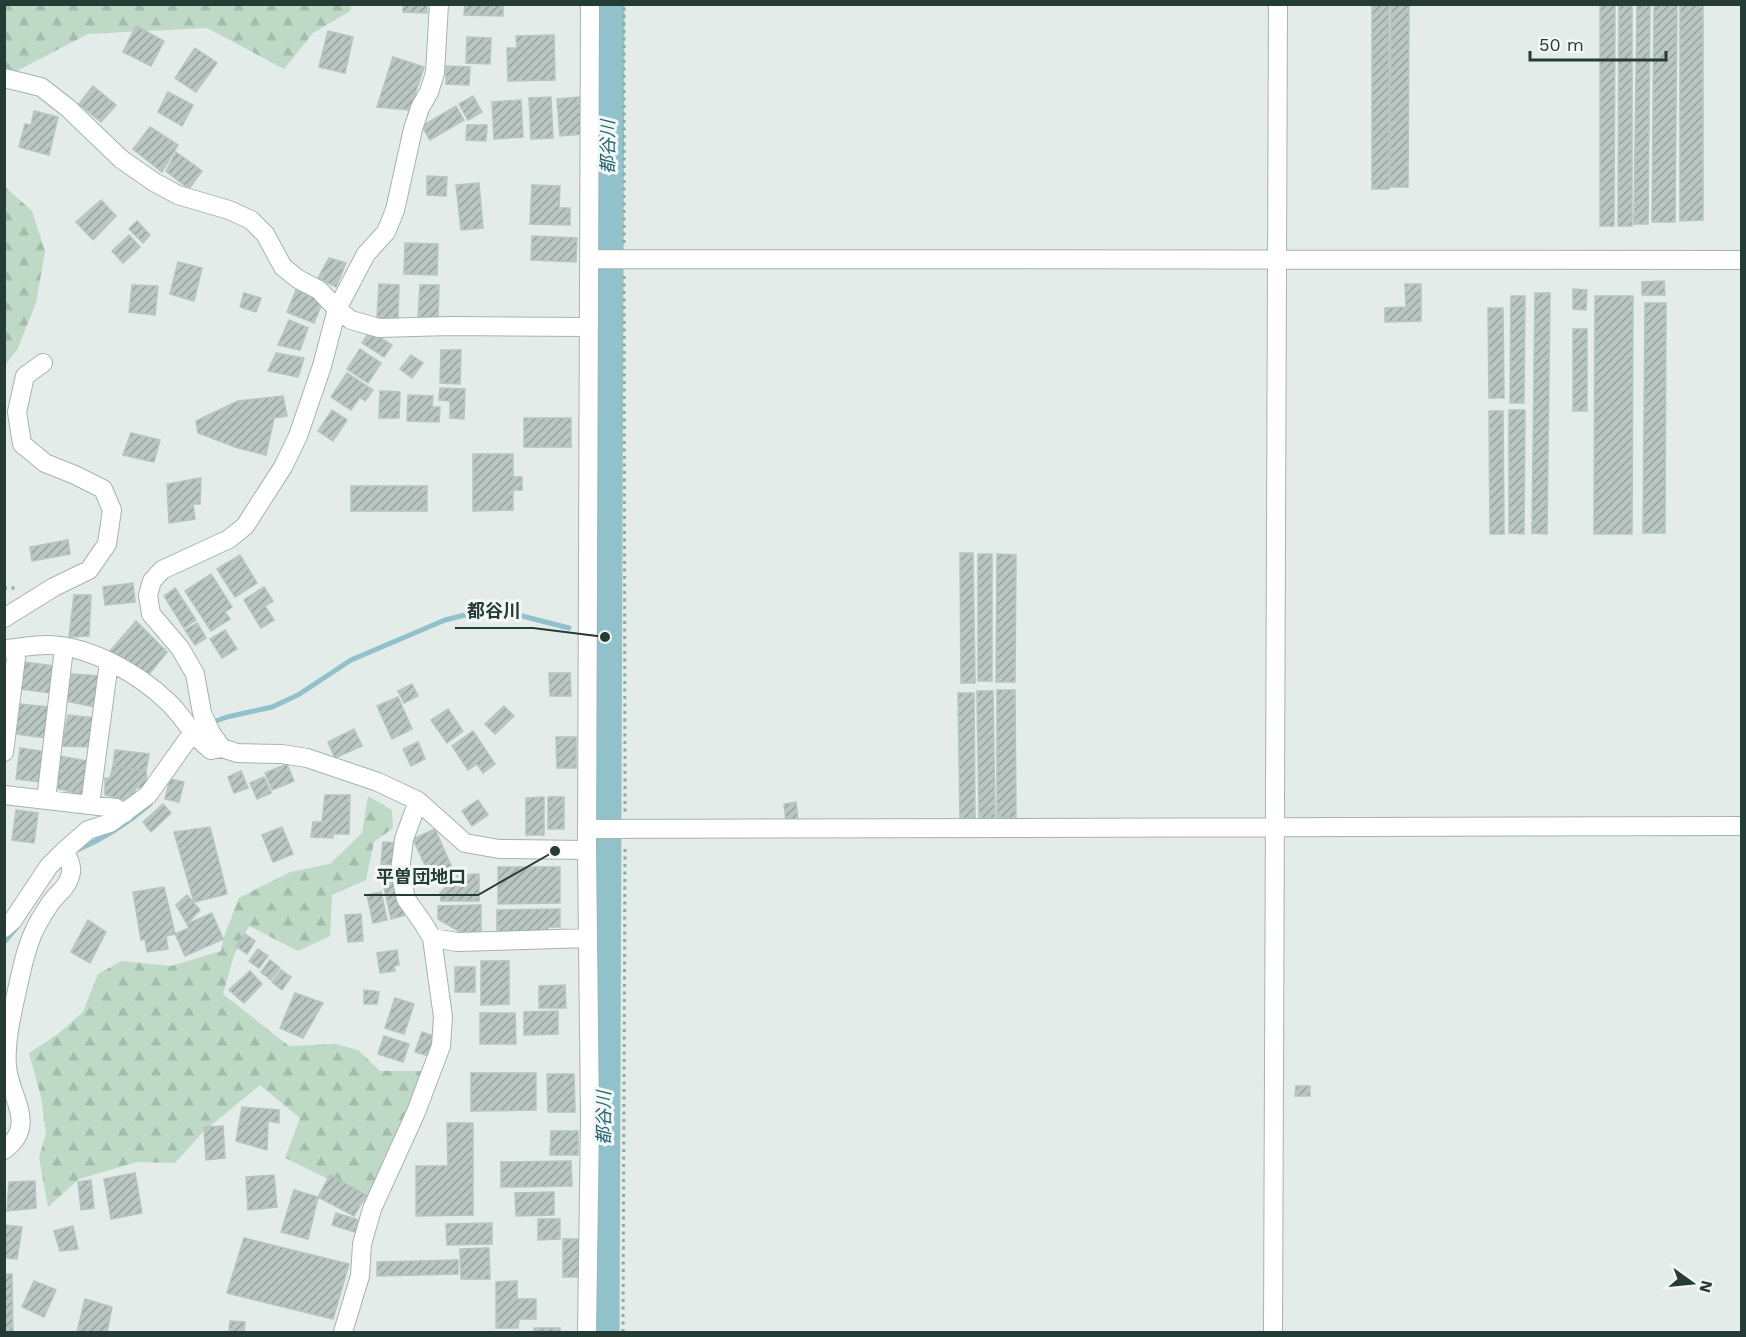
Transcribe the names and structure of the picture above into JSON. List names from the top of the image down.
{
  "water": ["都谷川"],
  "places": ["都谷川", "平曽団地口"],
  "scale_bar": "50 m",
  "north": "right"
}
